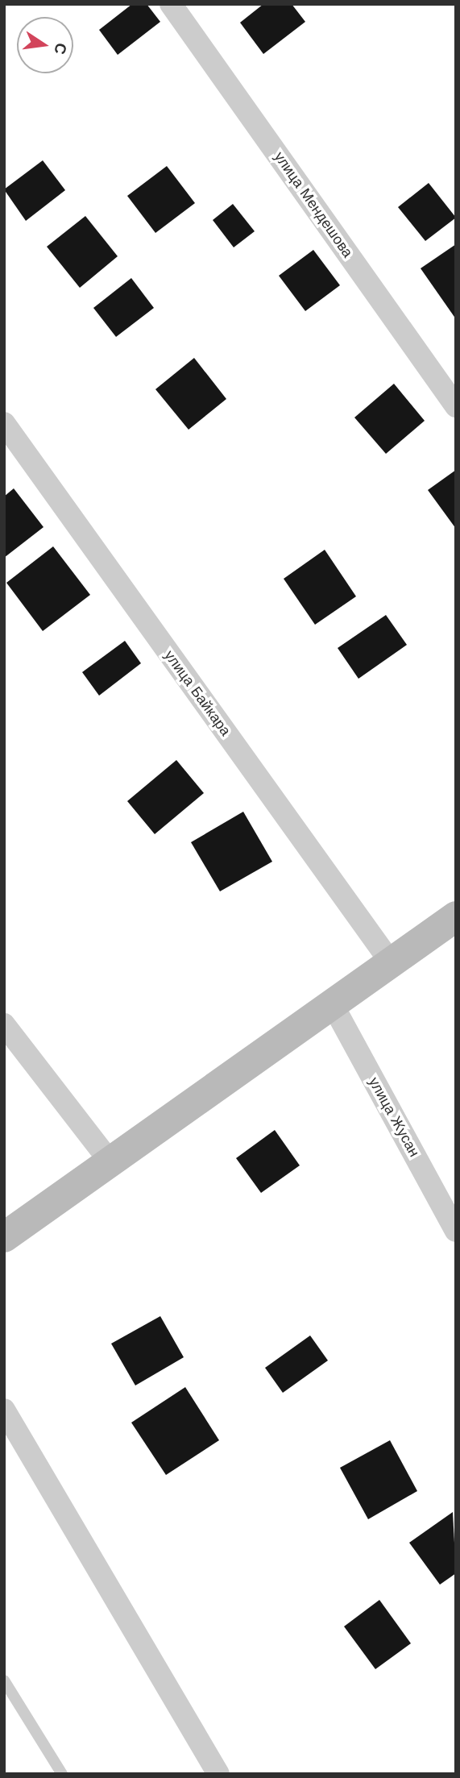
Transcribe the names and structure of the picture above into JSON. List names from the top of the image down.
{
  "streets": {
    "street": ["улица Мендешова", "улица Байкара", "улица Жусан"]
  },
  "north": "right"
}
